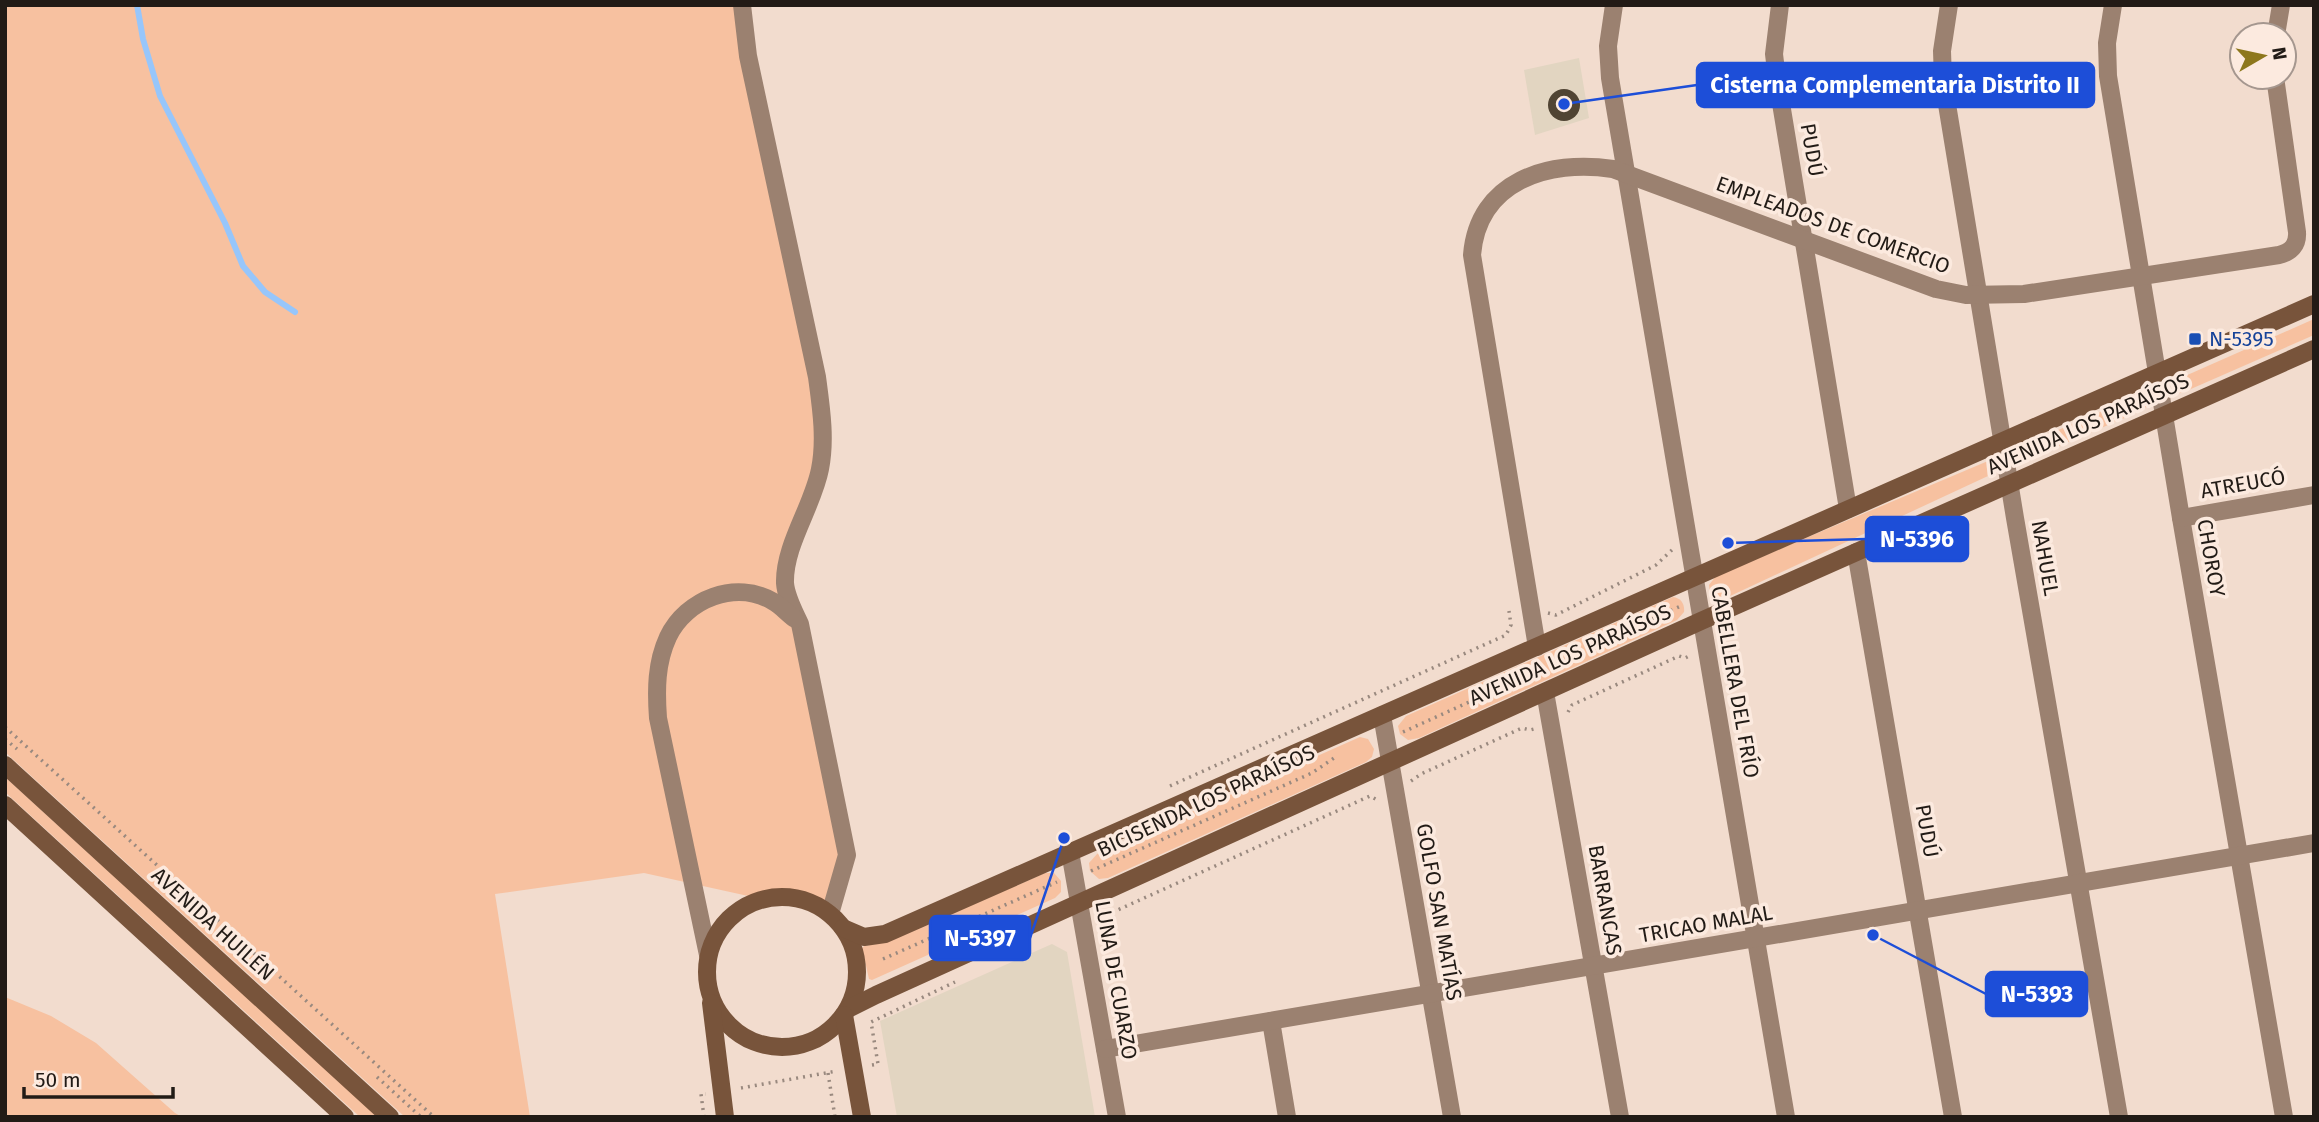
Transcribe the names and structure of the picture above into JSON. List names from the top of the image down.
{
  "streets": {
    "main road": ["AVENIDA LOS PARAÍSOS", "AVENIDA HUILÉN"],
    "street": [
      "PUDÚ",
      "EMPLEADOS DE COMERCIO",
      "ATREUCÓ",
      "NAHUEL",
      "CHOROY",
      "CABELLERA DEL FRÍO",
      "BARRANCAS",
      "GOLFO SAN MATÍAS",
      "TRICAO MALAL",
      "LUNA DE CUARZO"
    ],
    "path": ["BICISENDA LOS PARAÍSOS"]
  },
  "crossings": [
    ["PUDÚ", "EMPLEADOS DE COMERCIO"],
    ["PUDÚ", "AVENIDA LOS PARAÍSOS"],
    ["PUDÚ", "TRICAO MALAL"],
    ["EMPLEADOS DE COMERCIO", "AVENIDA LOS PARAÍSOS"],
    ["EMPLEADOS DE COMERCIO", "NAHUEL"],
    ["EMPLEADOS DE COMERCIO", "CHOROY"],
    ["EMPLEADOS DE COMERCIO", "CABELLERA DEL FRÍO"],
    ["AVENIDA LOS PARAÍSOS", "NAHUEL"],
    ["AVENIDA LOS PARAÍSOS", "CHOROY"],
    ["AVENIDA LOS PARAÍSOS", "CABELLERA DEL FRÍO"],
    ["AVENIDA LOS PARAÍSOS", "BARRANCAS"],
    ["AVENIDA LOS PARAÍSOS", "GOLFO SAN MATÍAS"],
    ["AVENIDA LOS PARAÍSOS", "LUNA DE CUARZO"],
    ["ATREUCÓ", "CHOROY"],
    ["NAHUEL", "TRICAO MALAL"],
    ["CHOROY", "TRICAO MALAL"],
    ["CABELLERA DEL FRÍO", "TRICAO MALAL"],
    ["BARRANCAS", "TRICAO MALAL"],
    ["GOLFO SAN MATÍAS", "TRICAO MALAL"],
    ["TRICAO MALAL", "LUNA DE CUARZO"]
  ],
  "places": {
    "other": [
      "Cisterna Complementaria Distrito II",
      "N-5396",
      "N-5397",
      "N-5393"
    ],
    "transit": ["N-5395"]
  },
  "scale_bar": "50 m",
  "north": "right"
}
